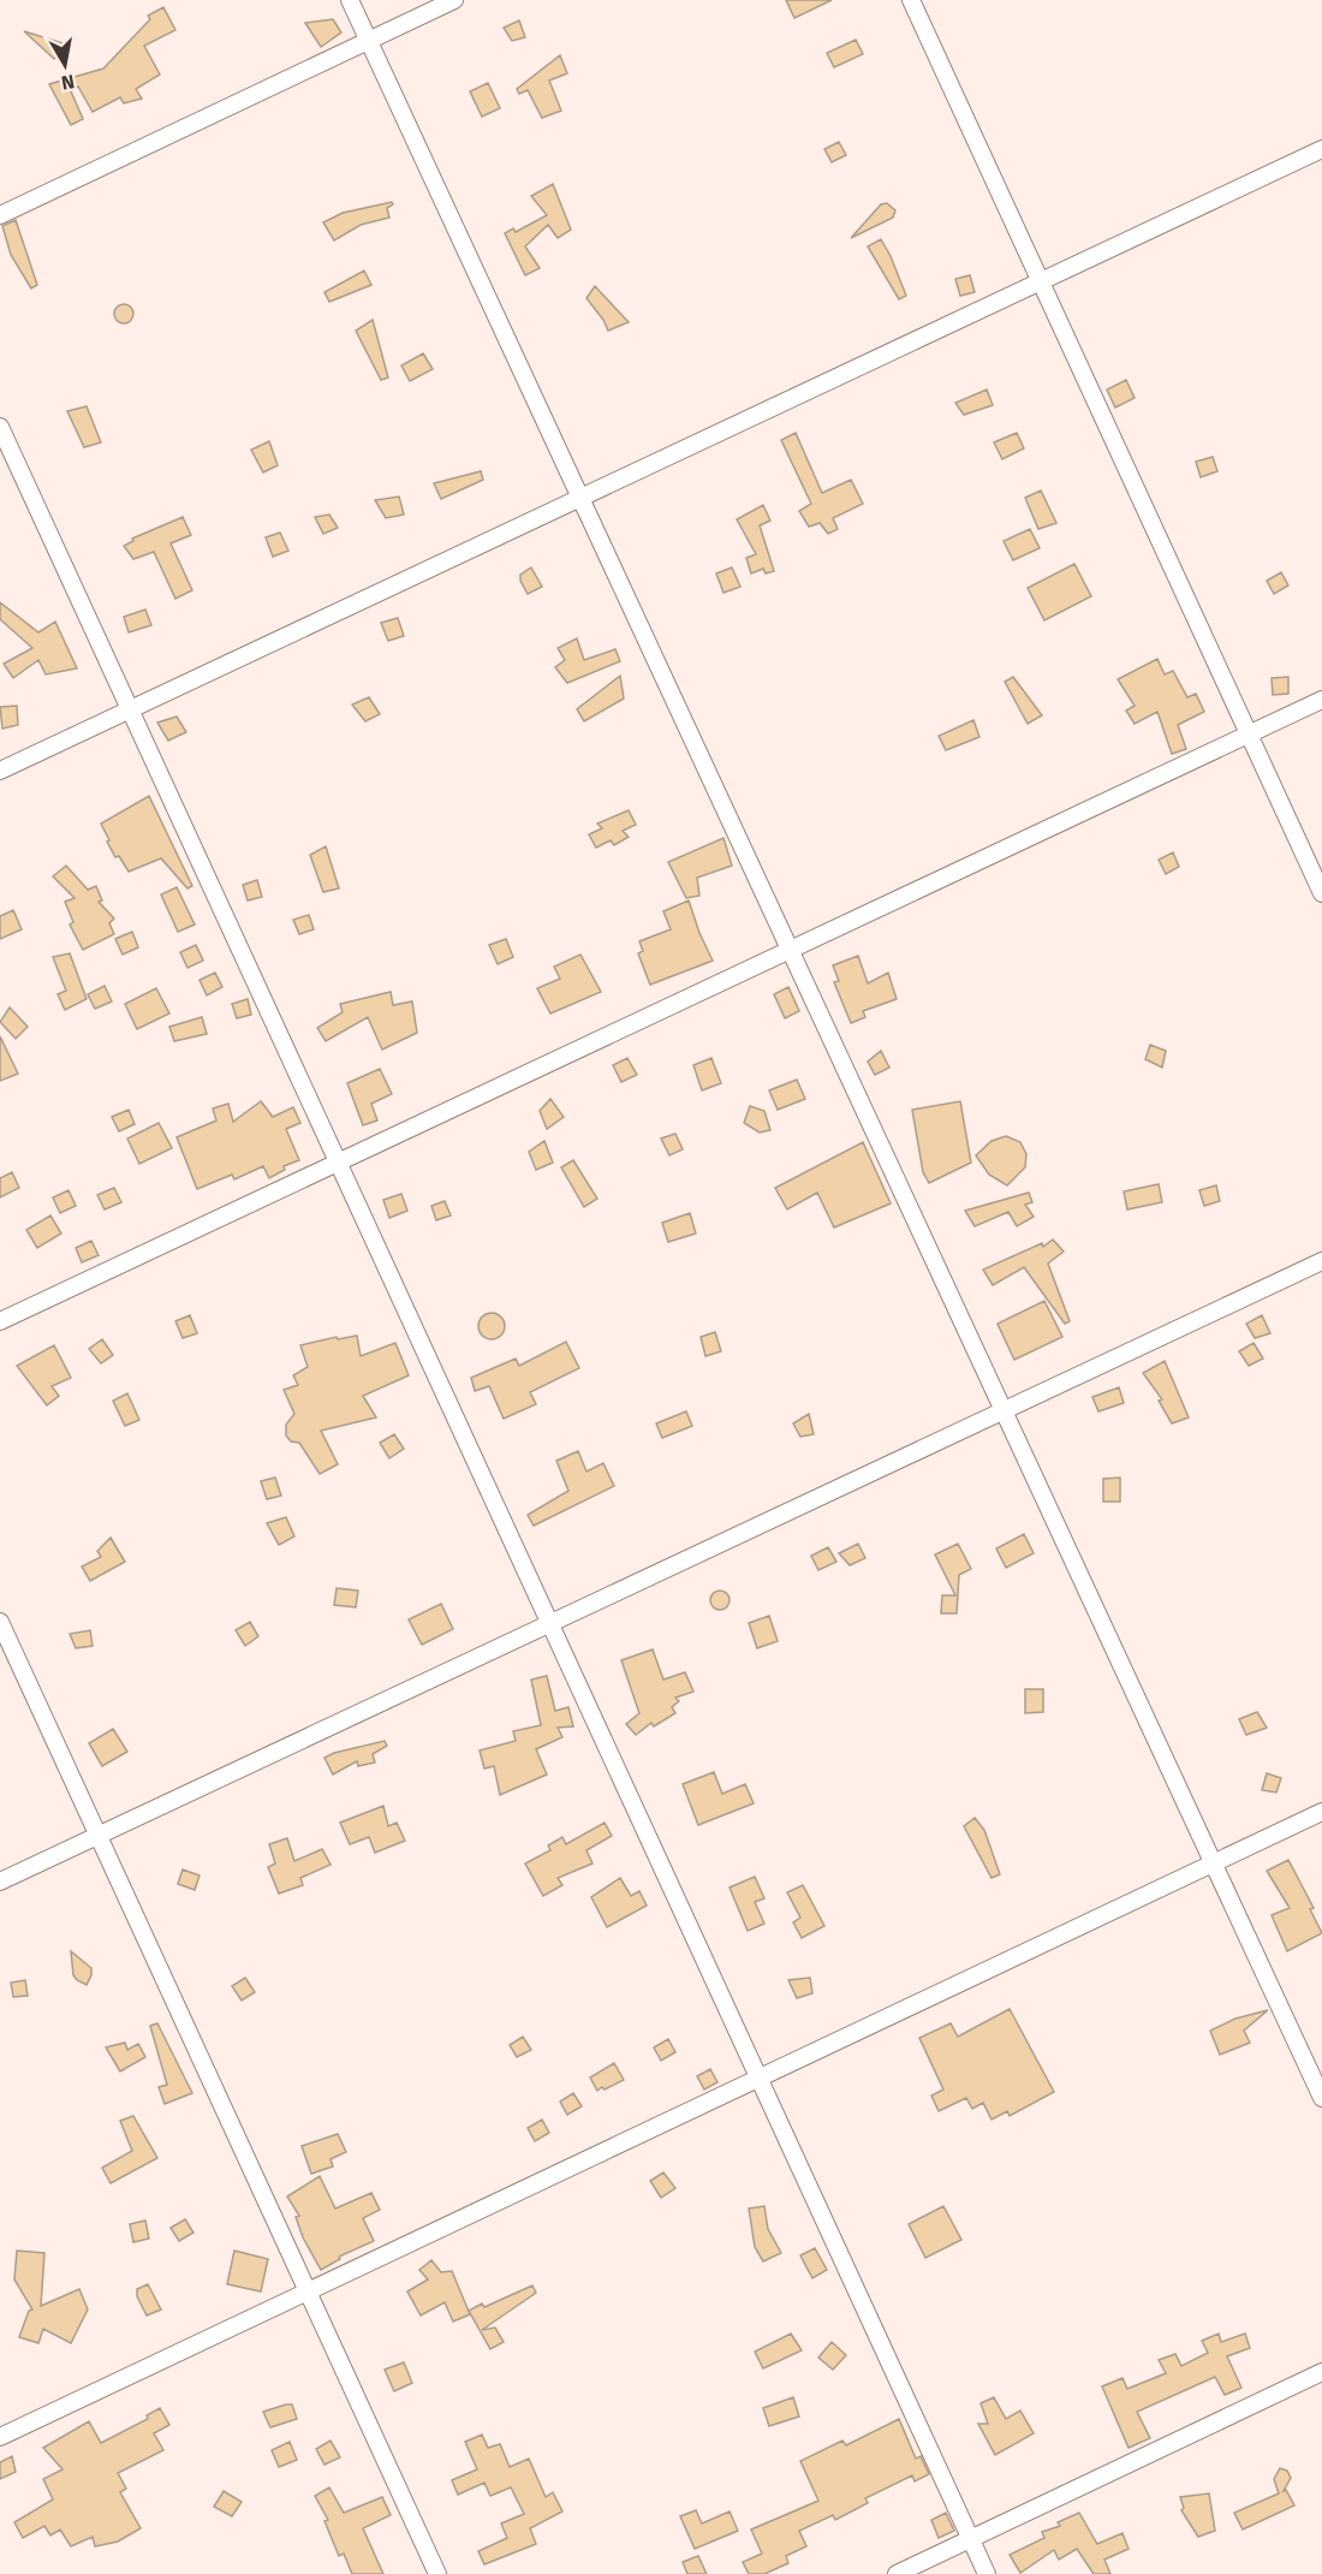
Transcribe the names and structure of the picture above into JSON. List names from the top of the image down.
{
  "north": "bottom"
}
